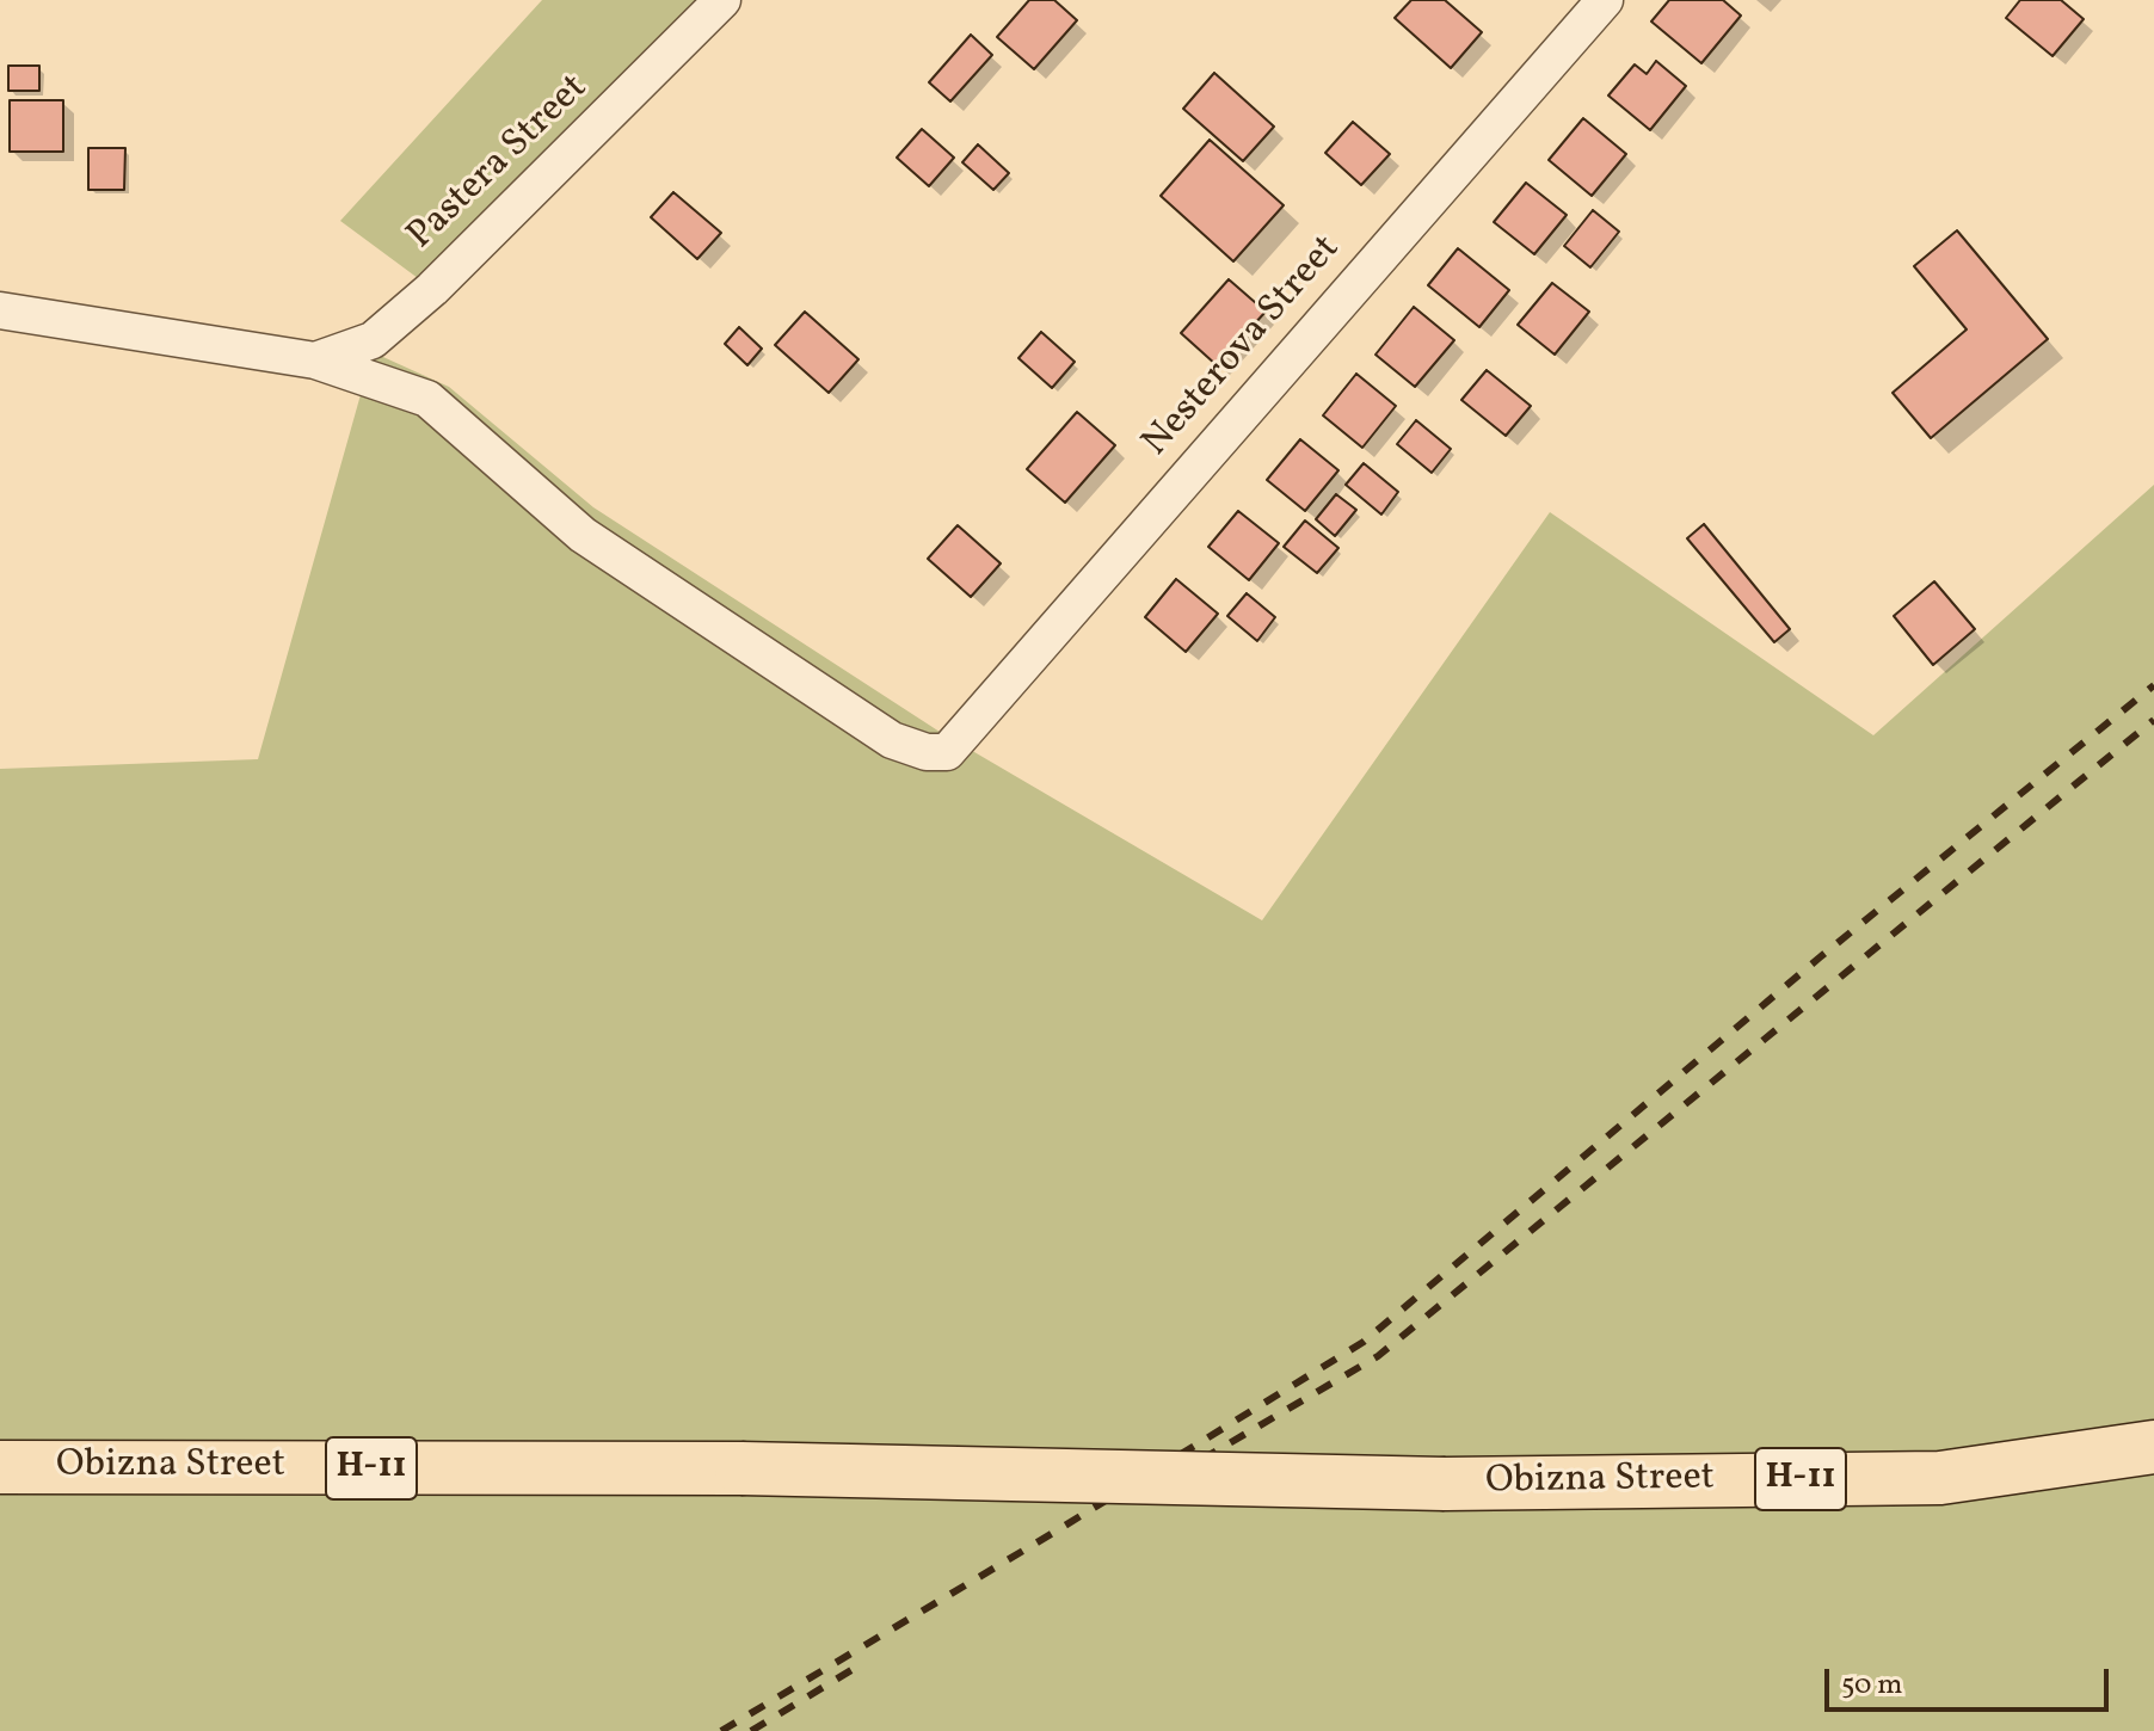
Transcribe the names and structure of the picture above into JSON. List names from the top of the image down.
{
  "streets": {
    "main road": ["Obizna Street", "Н-11"],
    "street": ["Pastera Street", "Nesterova Street"]
  },
  "crossings": [
    ["Pastera Street", "Nesterova Street"]
  ],
  "scale_bar": "50 m"
}
